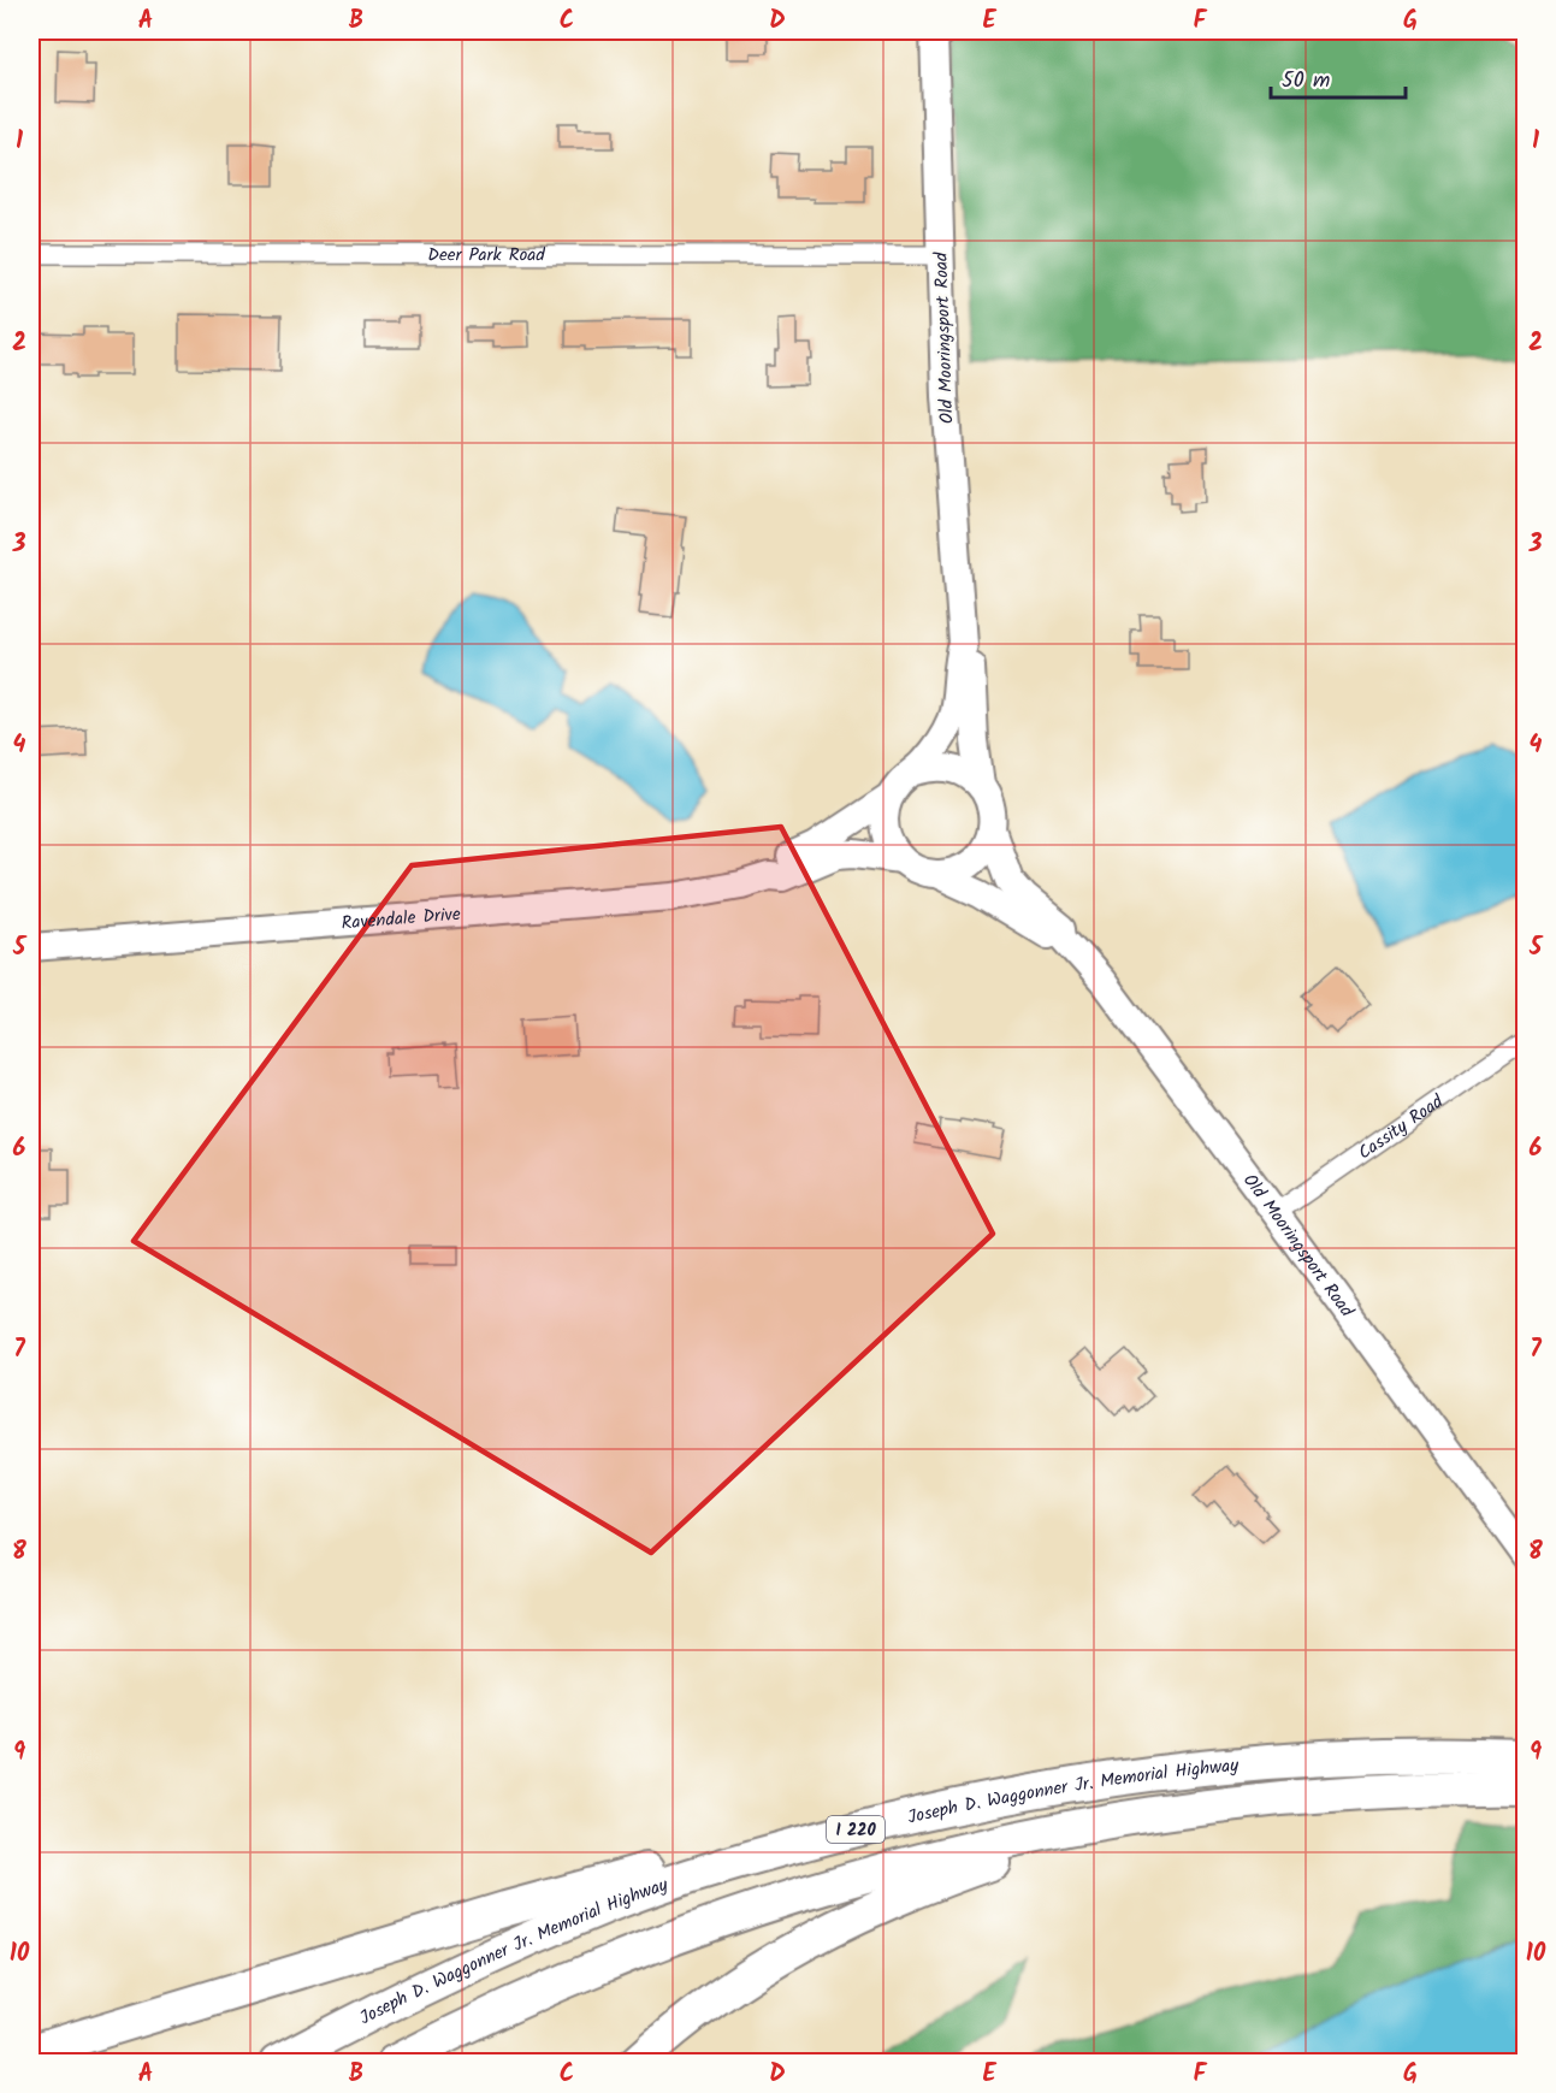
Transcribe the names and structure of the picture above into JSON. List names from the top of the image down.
{
  "streets": {
    "highway": ["Joseph D. Waggonner Jr. Memorial Highway", "I 220"],
    "main road": ["Old Mooringsport Road", "Ravendale Drive"],
    "street": ["Deer Park Road", "Cassity Road"]
  },
  "crossings": [
    ["Deer Park Road", "Old Mooringsport Road"],
    ["Old Mooringsport Road", "Ravendale Drive"],
    ["Old Mooringsport Road", "Cassity Road"]
  ],
  "scale_bar": "50 m",
  "grid": {
    "columns": [
      "A",
      "B",
      "C",
      "D",
      "E",
      "F",
      "G"
    ],
    "rows": [
      "1",
      "2",
      "3",
      "4",
      "5",
      "6",
      "7",
      "8",
      "9",
      "10"
    ]
  }
}
